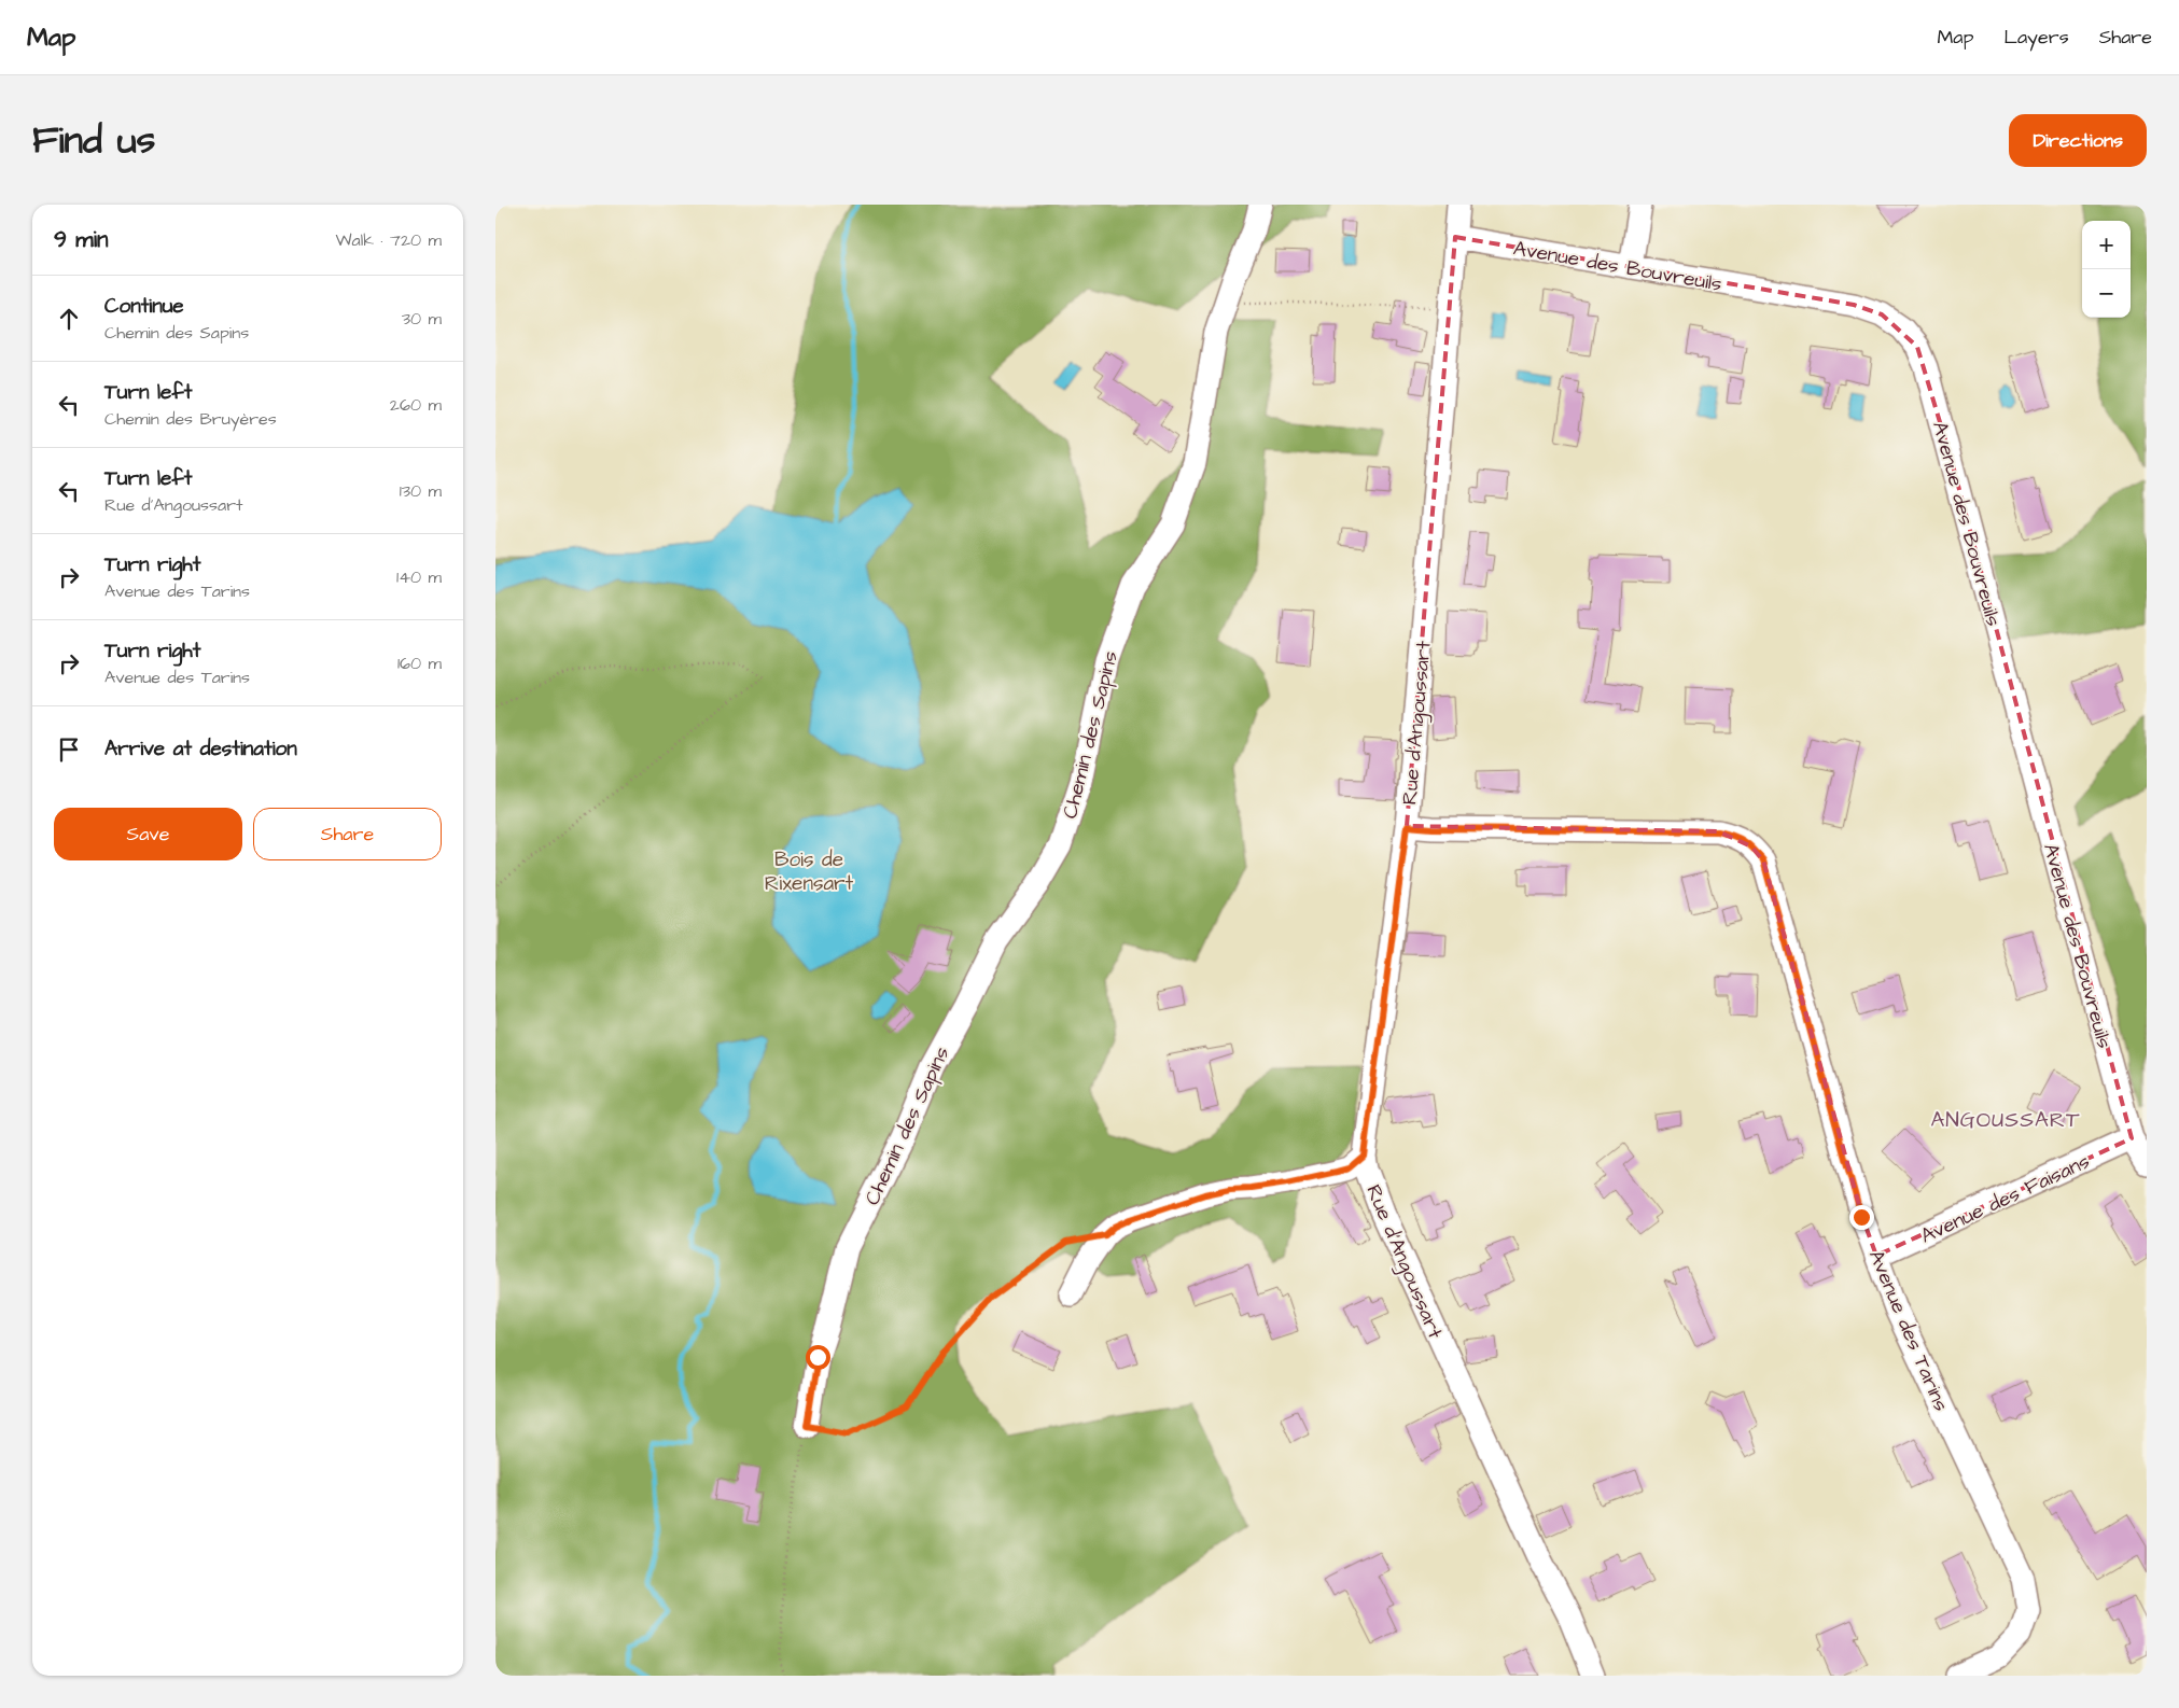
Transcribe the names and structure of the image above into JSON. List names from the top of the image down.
{
  "streets": {
    "street": [
      "Avenue des Bouvreuils",
      "Rue d'Angoussart",
      "Chemin des Sapins",
      "Avenue des Faisans",
      "Avenue des Tarins"
    ]
  },
  "crossings": [
    ["Avenue des Bouvreuils", "Rue d'Angoussart"],
    ["Avenue des Bouvreuils", "Avenue des Faisans"],
    ["Rue d'Angoussart", "Avenue des Tarins"],
    ["Avenue des Faisans", "Avenue des Tarins"]
  ],
  "districts": ["ANGOUSSART"],
  "parks": ["Bois de Rixensart"],
  "page": {
    "header": "Map",
    "nav": ["Map", "Layers", "Share"],
    "title": "Find us",
    "buttons": [
      "Directions",
      ["Save", "Share"]
    ],
    "heading": ["9 min", "Walk · 720 m"],
    "map_buttons": ["+", "−"],
    "list": [
      ["Continue", "Chemin des Sapins", "30 m"],
      ["Turn left", "Chemin des Bruyères", "260 m"],
      ["Turn left", "Rue d'Angoussart", "130 m"],
      ["Turn right", "Avenue des Tarins", "140 m"],
      ["Turn right", "Avenue des Tarins", "160 m"],
      "Arrive at destination"
    ]
  }
}
